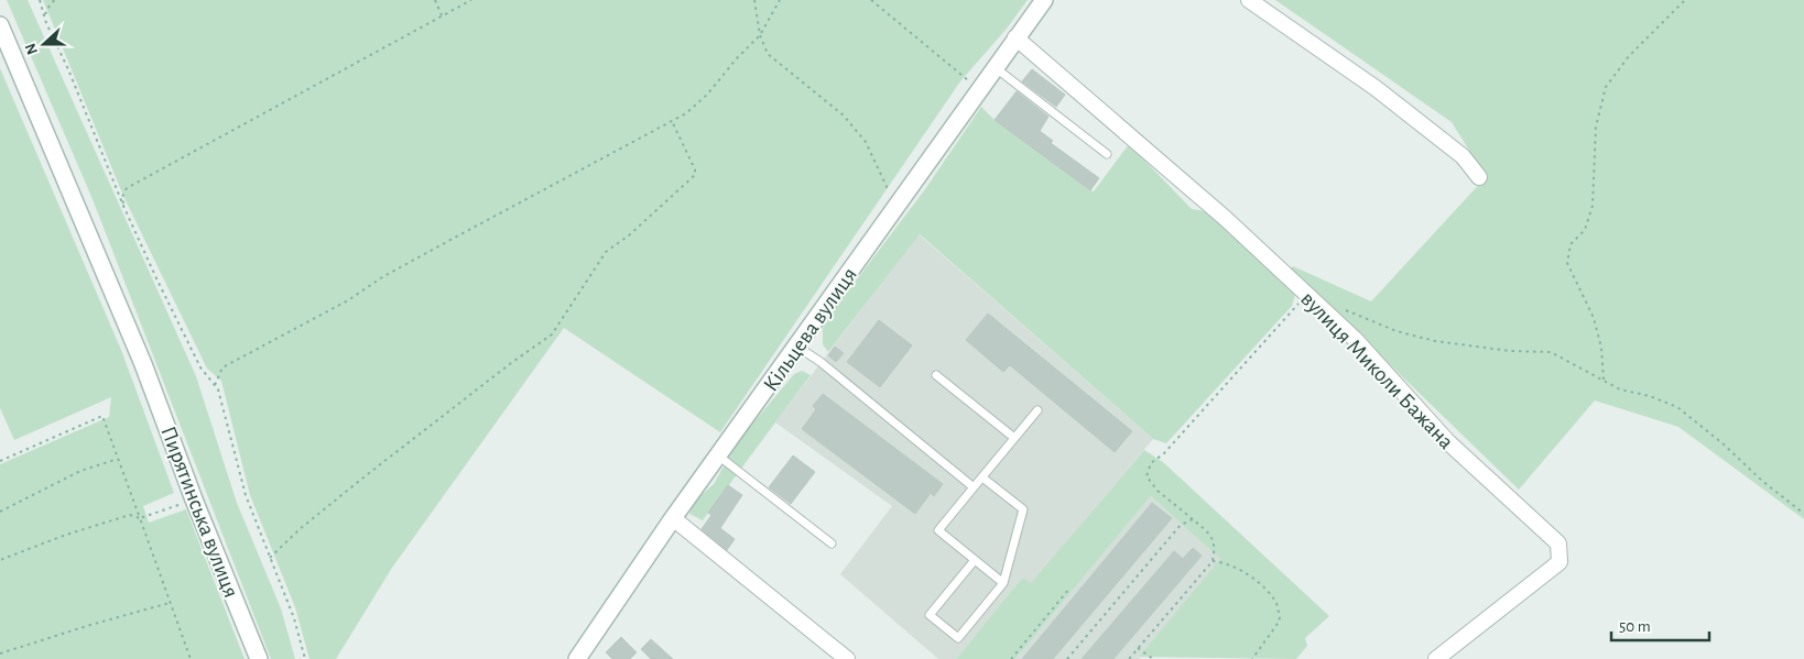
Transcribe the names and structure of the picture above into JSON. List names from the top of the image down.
{
  "streets": {
    "street": ["Кільцева вулиця", "вулиця Миколи Бажана", "Пирятинська вулиця"]
  },
  "crossings": [
    ["Кільцева вулиця", "вулиця Миколи Бажана"]
  ],
  "scale_bar": "50 m",
  "north": "left"
}
